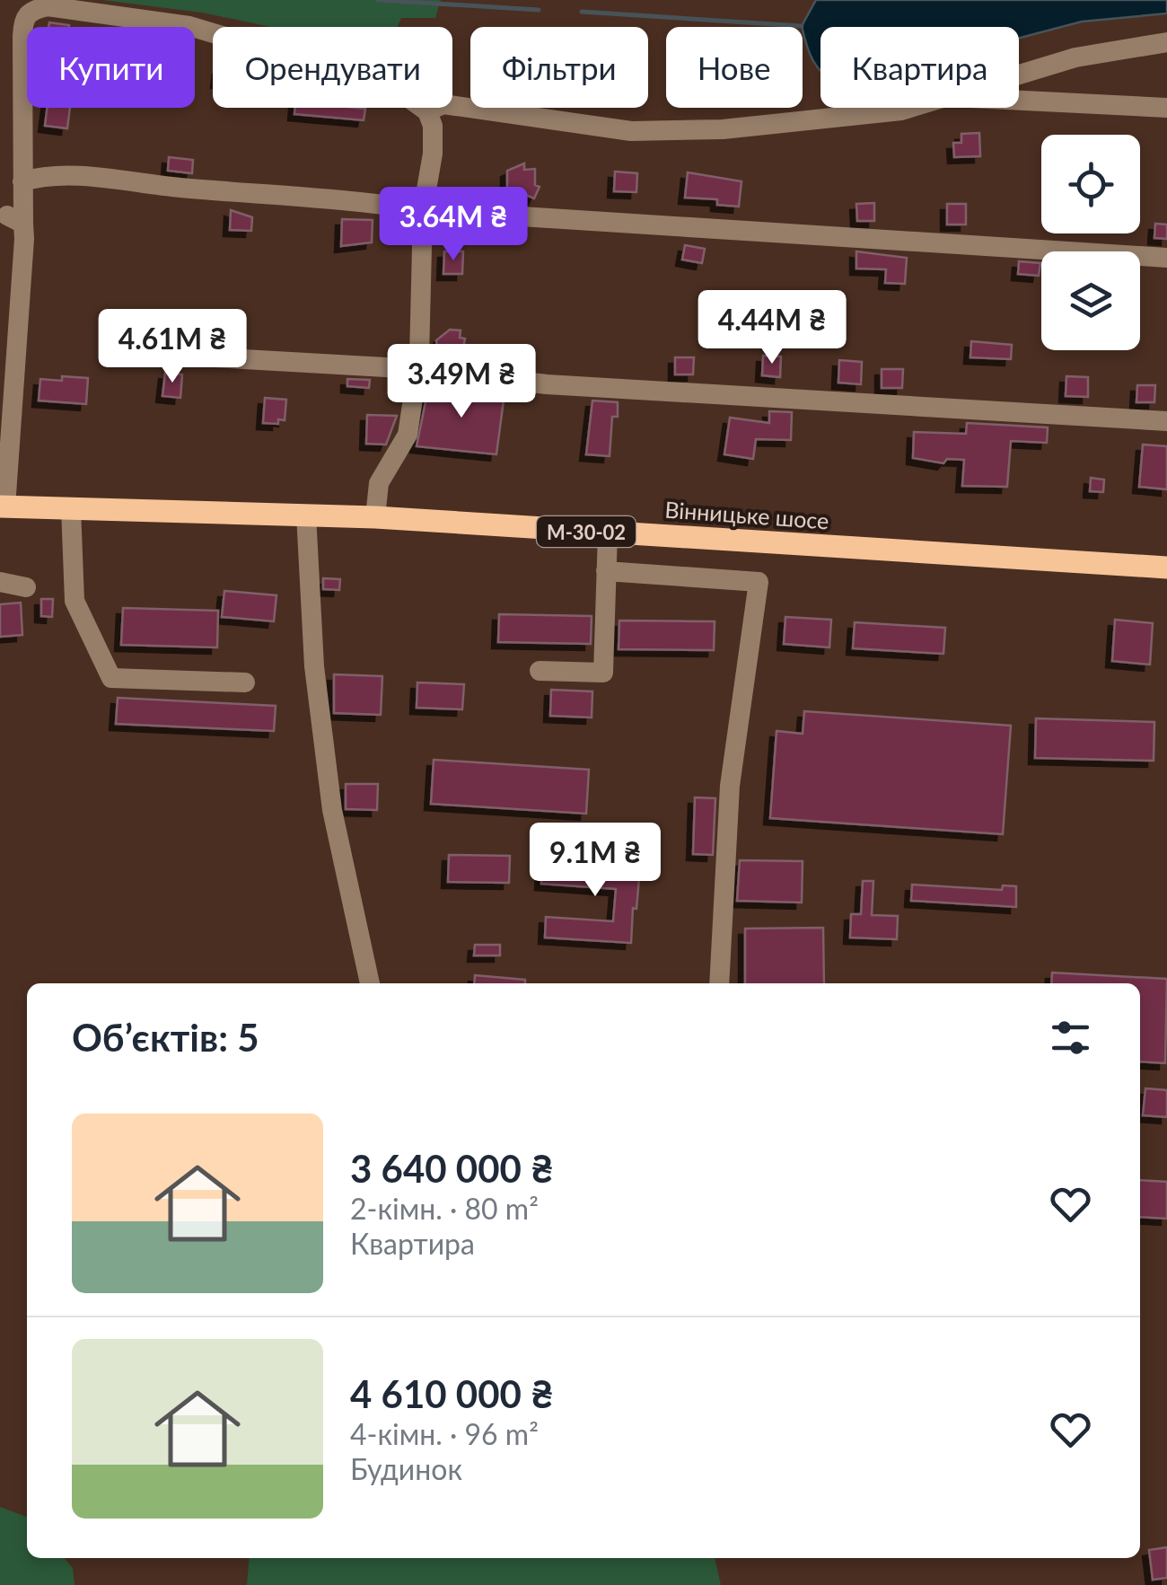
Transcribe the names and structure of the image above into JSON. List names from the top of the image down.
{
  "streets": {
    "main road": ["Вінницьке шосе", "М-30-02"]
  },
  "page": {
    "chip": [
      "Купити",
      "Орендувати",
      "Фільтри",
      "Нове",
      "Квартира"
    ],
    "price": [
      "3.64M ₴",
      "4.44M ₴",
      "4.61M ₴",
      "3.49M ₴",
      "9.1M ₴"
    ],
    "heading": "Об’єктів: 5",
    "list": [
      {
        "name": "3 640 000 ₴",
        "note": "2-кімн. · 80 m² · Квартира"
      },
      {
        "name": "4 610 000 ₴",
        "note": "4-кімн. · 96 m² · Будинок"
      }
    ]
  }
}
